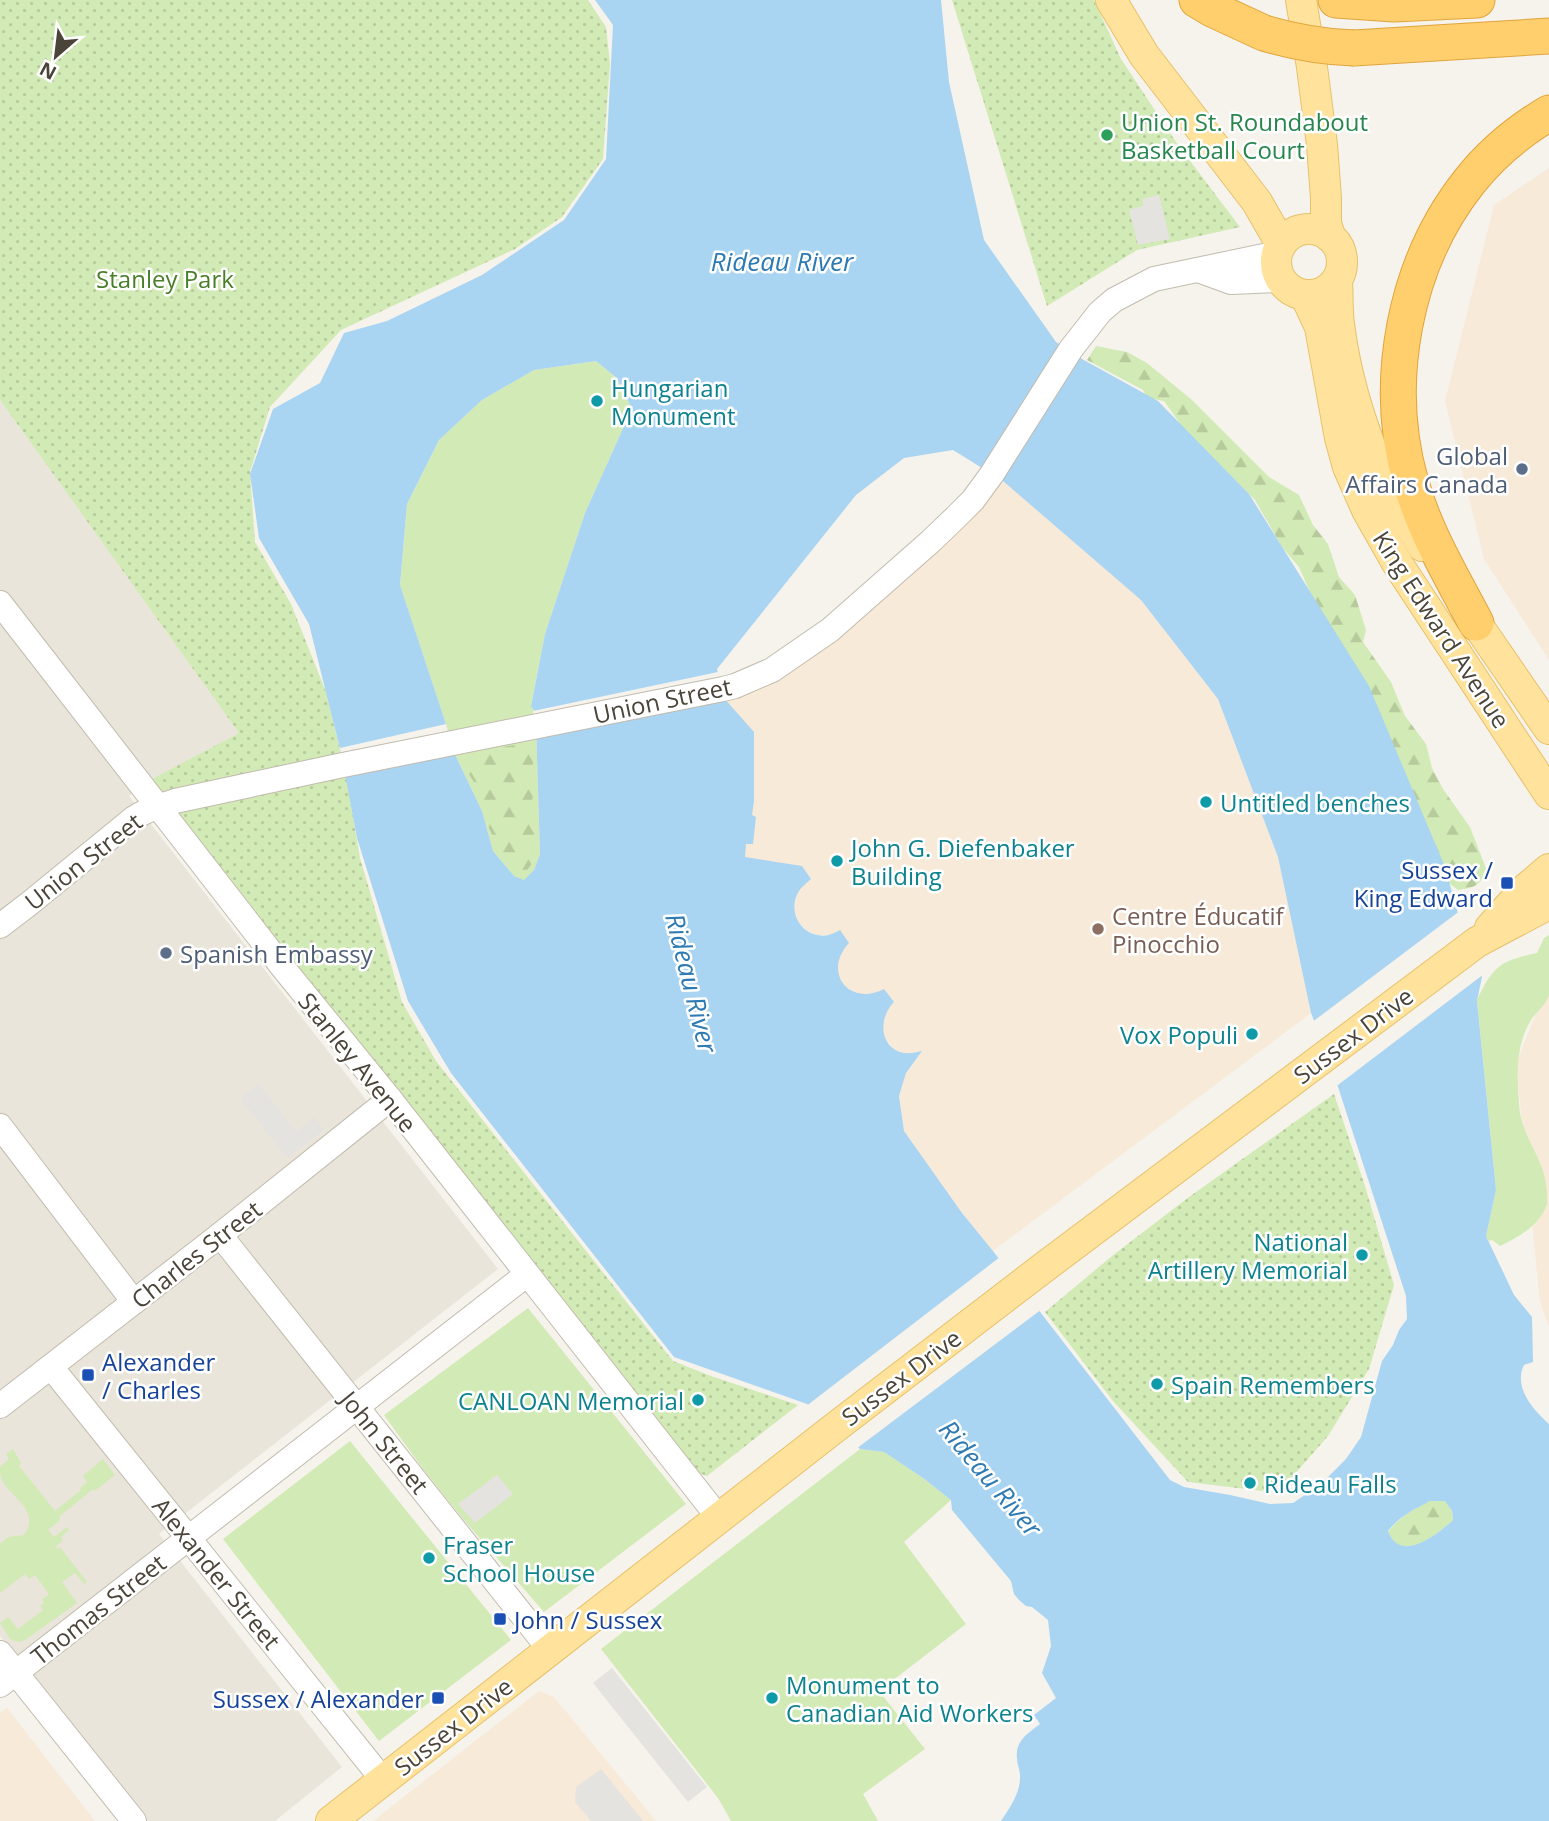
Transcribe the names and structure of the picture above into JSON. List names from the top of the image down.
{
  "streets": {
    "main road": ["King Edward Avenue", "Sussex Drive"],
    "street": [
      "Union Street",
      "Stanley Avenue",
      "Charles Street",
      "John Street",
      "Alexander Street",
      "Thomas Street"
    ]
  },
  "crossings": [
    ["King Edward Avenue", "Union Street"],
    ["Union Street", "Stanley Avenue"],
    ["Sussex Drive", "Stanley Avenue"],
    ["Sussex Drive", "John Street"],
    ["Sussex Drive", "Alexander Street"],
    ["Stanley Avenue", "Charles Street"],
    ["Stanley Avenue", "Thomas Street"],
    ["Charles Street", "John Street"],
    ["Charles Street", "Alexander Street"],
    ["John Street", "Thomas Street"],
    ["Alexander Street", "Thomas Street"]
  ],
  "water": ["Rideau River"],
  "parks": ["Stanley Park"],
  "places": {
    "other": [
      "Union St. Roundabout Basketball Court",
      "Hungarian Monument",
      "Global Affairs Canada",
      "Untitled benches",
      "John G. Diefenbaker Building",
      "Centre Éducatif Pinocchio",
      "Spanish Embassy",
      "Vox Populi",
      "National Artillery Memorial",
      "Spain Remembers",
      "CANLOAN Memorial",
      "Rideau Falls",
      "Fraser School House",
      "Monument to Canadian Aid Workers"
    ],
    "transit": [
      "Sussex / King Edward",
      "Alexander / Charles",
      "John / Sussex",
      "Sussex / Alexander"
    ]
  },
  "north": "bottom left"
}
